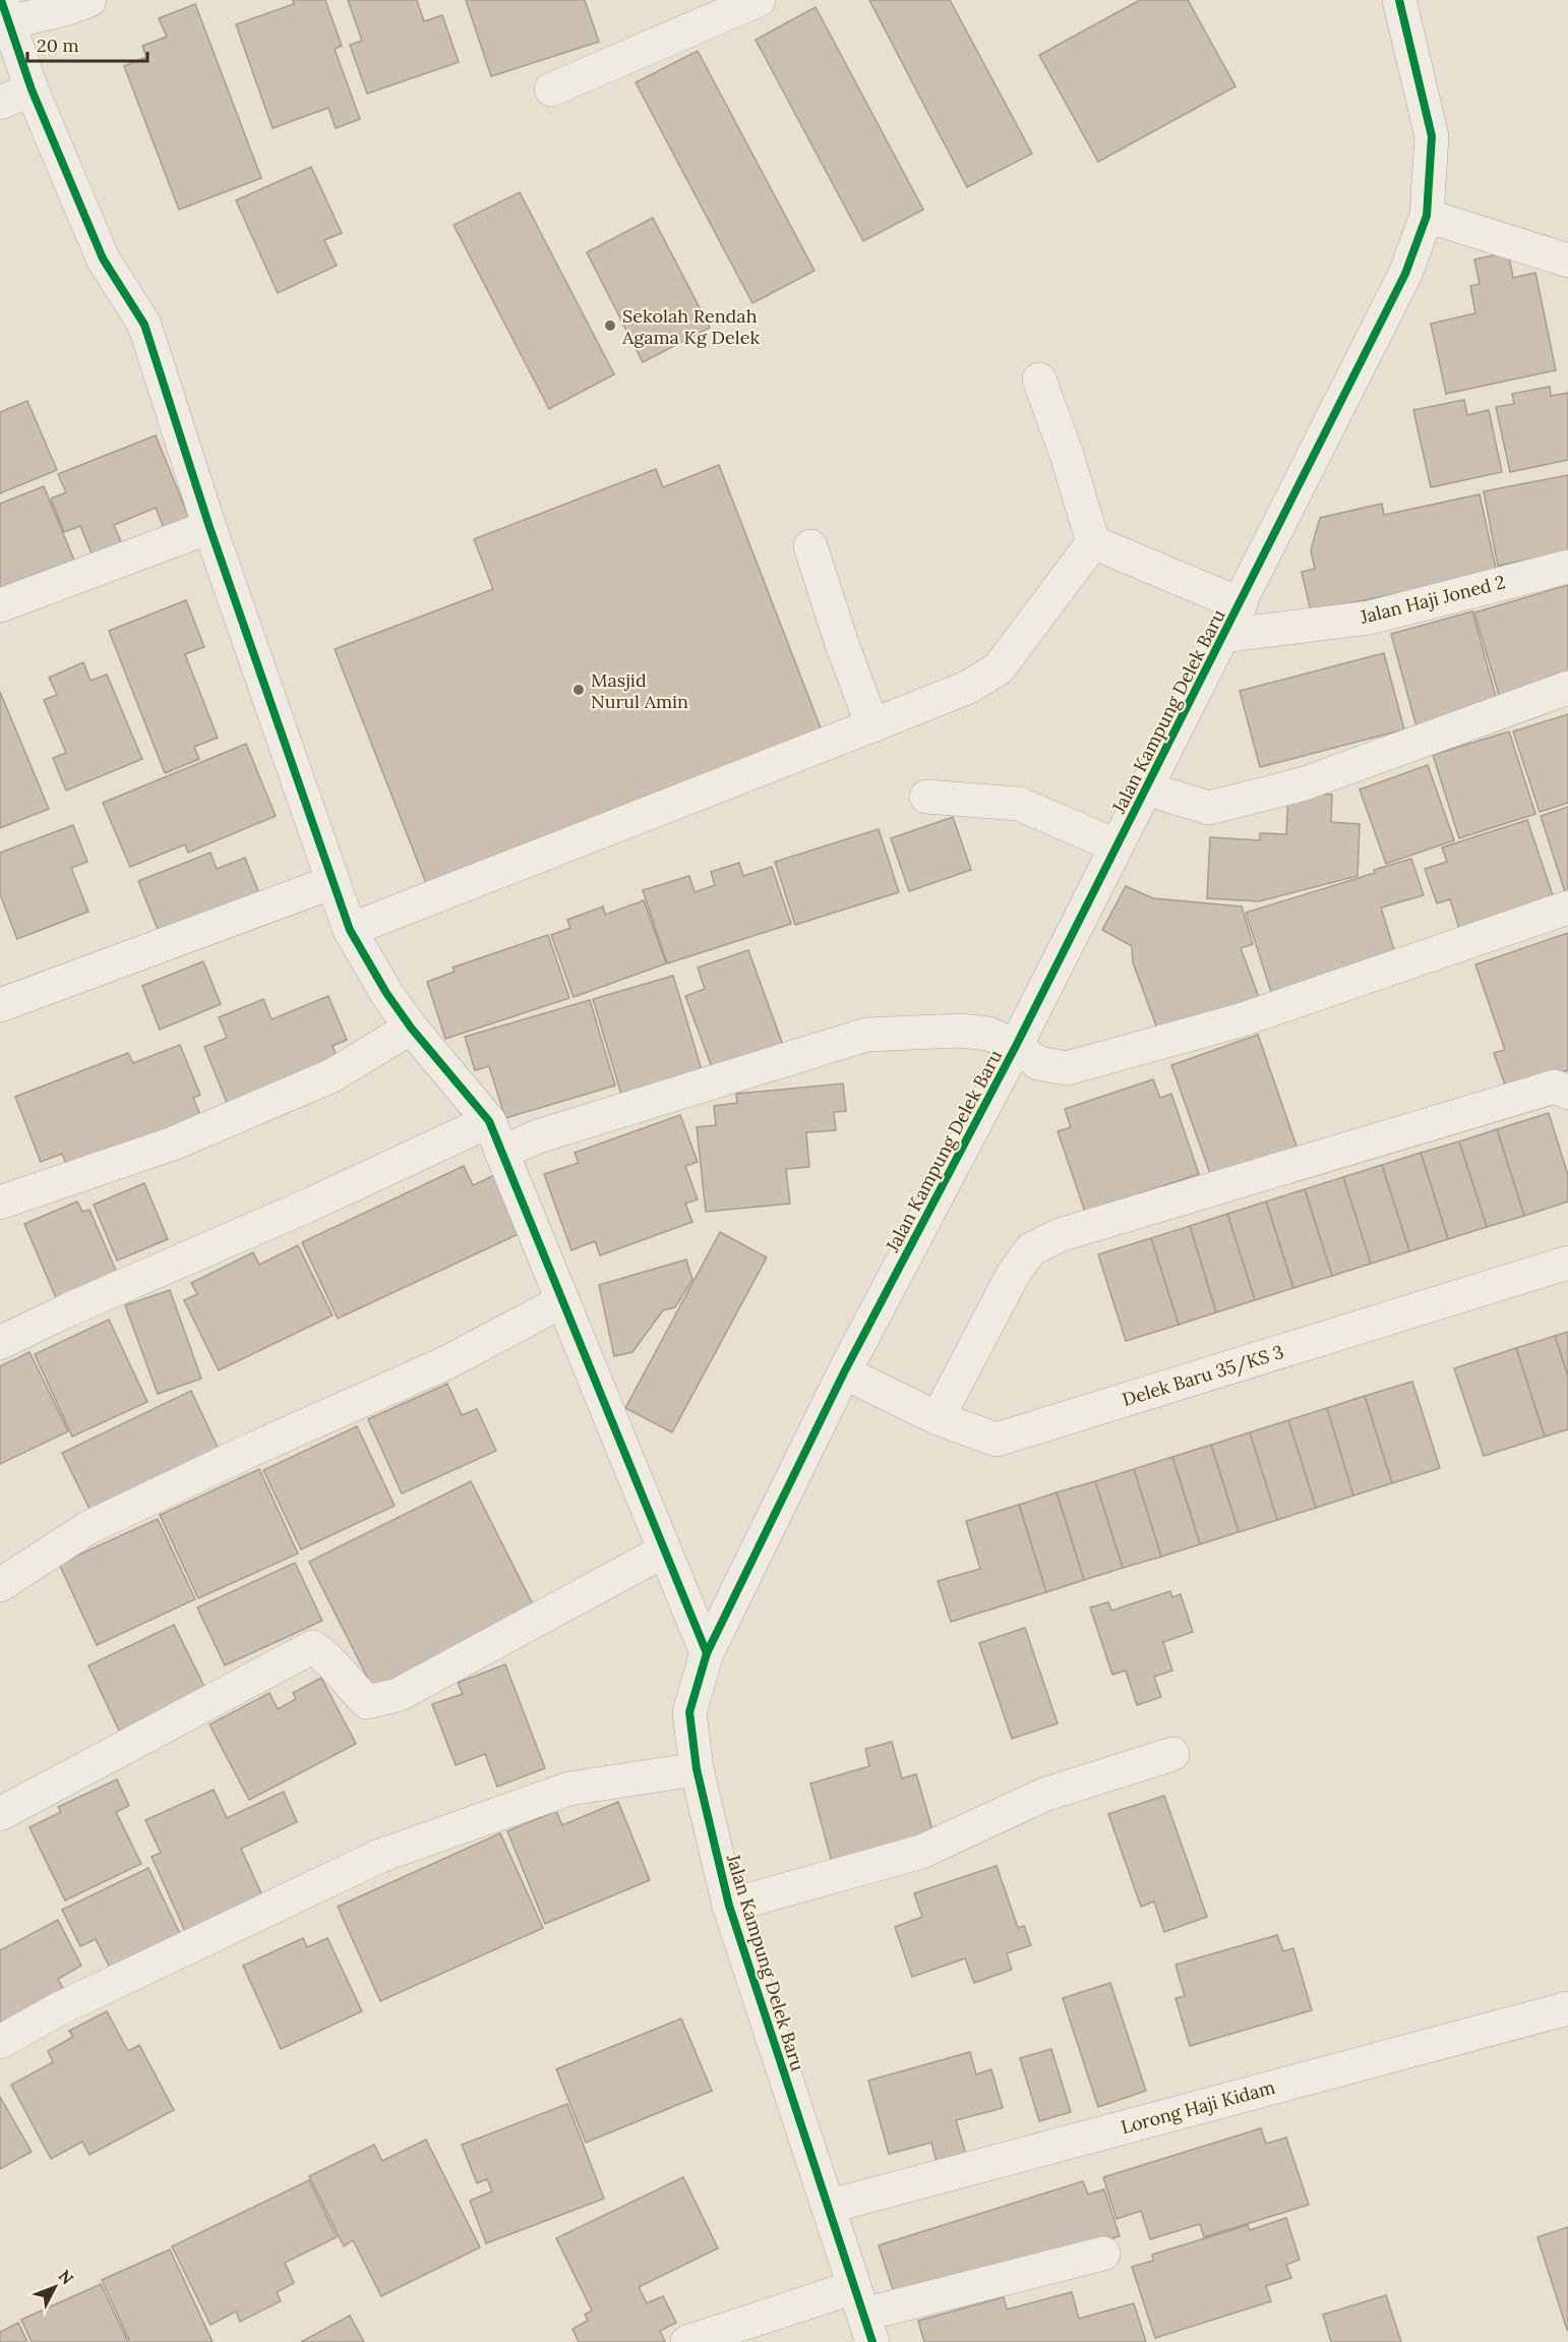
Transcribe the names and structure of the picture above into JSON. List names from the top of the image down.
{
  "streets": {
    "street": [
      "Jalan Haji Joned 2",
      "Jalan Kampung Delek Baru",
      "Delek Baru 35/KS 3",
      "Lorong Haji Kidam"
    ]
  },
  "crossings": [
    ["Jalan Haji Joned 2", "Jalan Kampung Delek Baru"],
    ["Jalan Kampung Delek Baru", "Delek Baru 35/KS 3"],
    ["Jalan Kampung Delek Baru", "Lorong Haji Kidam"]
  ],
  "places": ["Sekolah Rendah Agama Kg Delek", "Masjid Nurul Amin"],
  "scale_bar": "20 m",
  "north": "top right"
}
